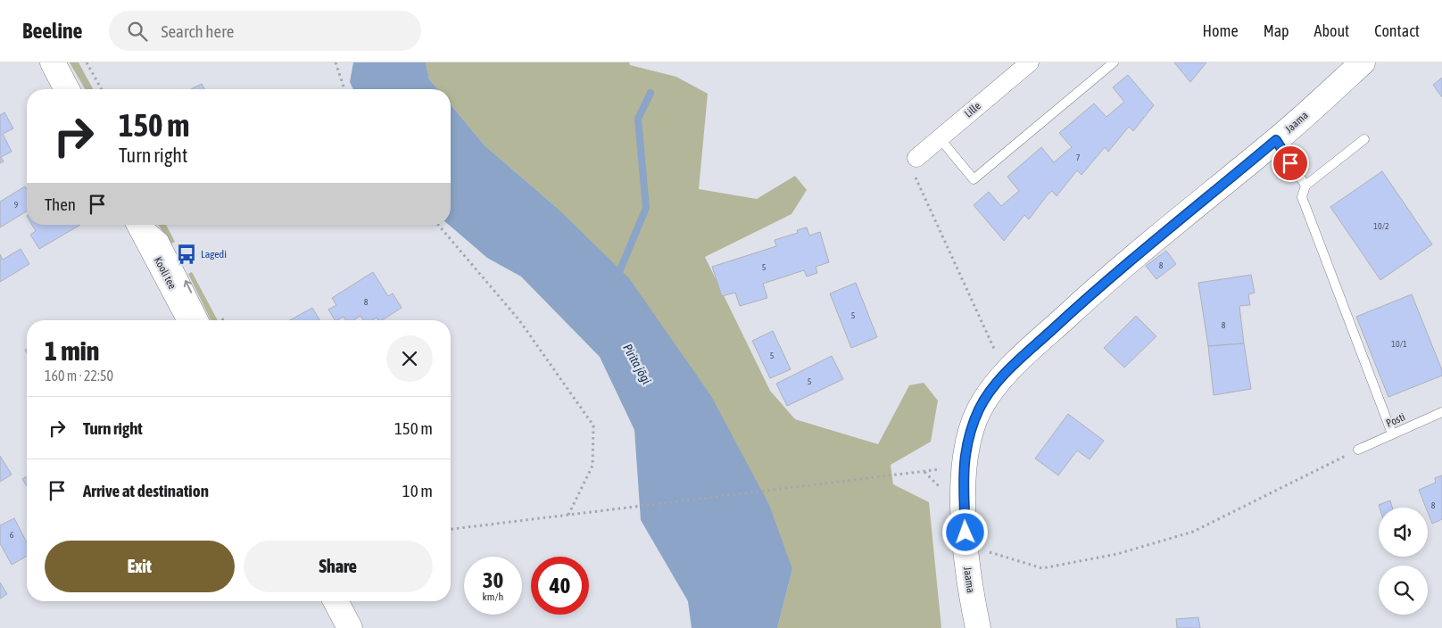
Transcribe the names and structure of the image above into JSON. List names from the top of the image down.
{
  "streets": {
    "street": ["Lille", "Jaama", "Kooli tee"],
    "lane": ["Posti"]
  },
  "water": ["Pirita jõgi"],
  "places": {
    "bus stop": ["Lagedi"]
  },
  "house_numbers": [
    "7",
    "9",
    "10/2",
    "8",
    "5",
    "8",
    "5",
    "8",
    "10/1",
    "5",
    "5",
    "8",
    "6"
  ],
  "page": {
    "header": "Beeline",
    "search": "Search here",
    "nav": [
      "Home",
      "Map",
      "About",
      "Contact"
    ],
    "turn": ["150 m", "Turn right"],
    "then": "Then",
    "heading": ["1 min", "160 m · 22:50"],
    "list": [
      {
        "name": "Turn right",
        "value": "150 m"
      },
      {
        "name": "Arrive at destination",
        "value": "10 m"
      }
    ],
    "buttons": ["Exit", "Share"],
    "speed": "30 km/h",
    "limit": "40"
  }
}
